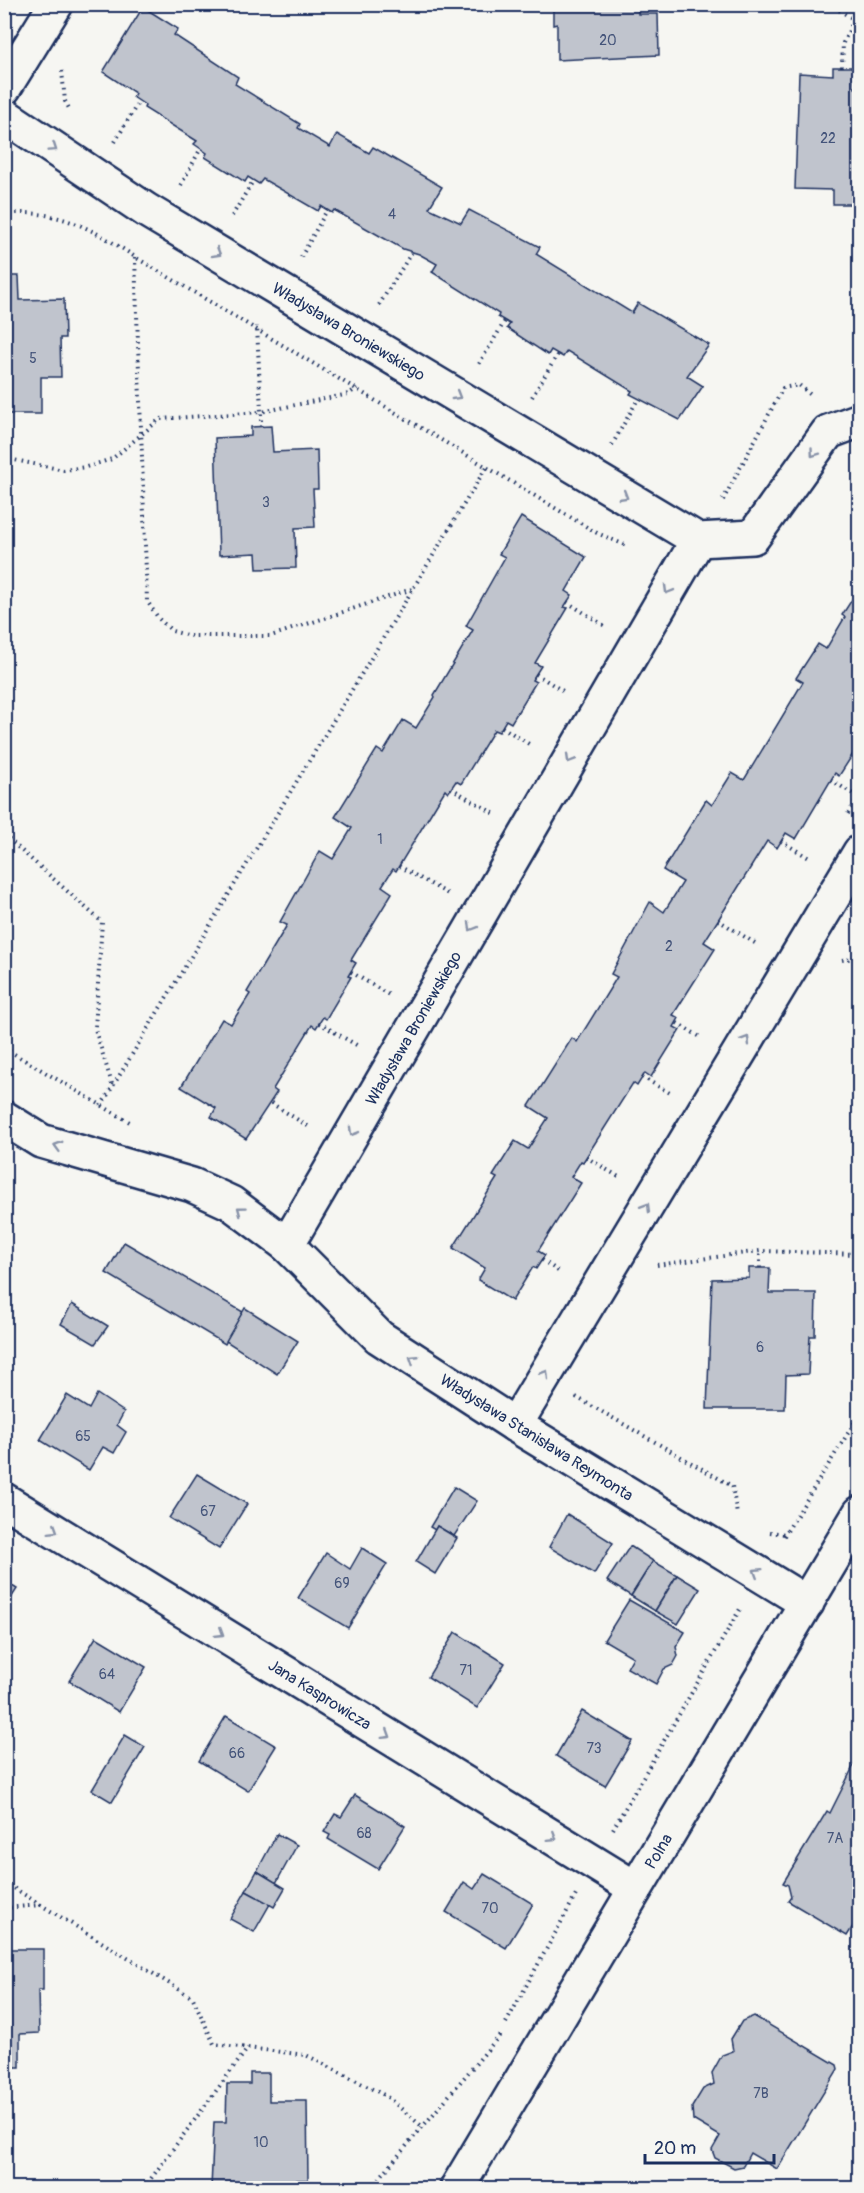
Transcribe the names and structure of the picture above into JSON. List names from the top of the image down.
{
  "streets": {
    "street": [
      "Władysława Broniewskiego",
      "Władysława Stanisława Reymonta",
      "Jana Kasprowicza",
      "Polna"
    ]
  },
  "crossings": [
    ["Władysława Broniewskiego", "Władysława Stanisława Reymonta"],
    ["Władysława Stanisława Reymonta", "Polna"],
    ["Jana Kasprowicza", "Polna"]
  ],
  "one_way": ["Władysława Stanisława Reymonta", "Jana Kasprowicza"],
  "house_numbers": [
    "20",
    "22",
    "4",
    "5",
    "3",
    "1",
    "2",
    "6",
    "65",
    "67",
    "69",
    "71",
    "64",
    "73",
    "66",
    "68",
    "7A",
    "70",
    "7B",
    "10"
  ],
  "scale_bar": "20 m"
}
